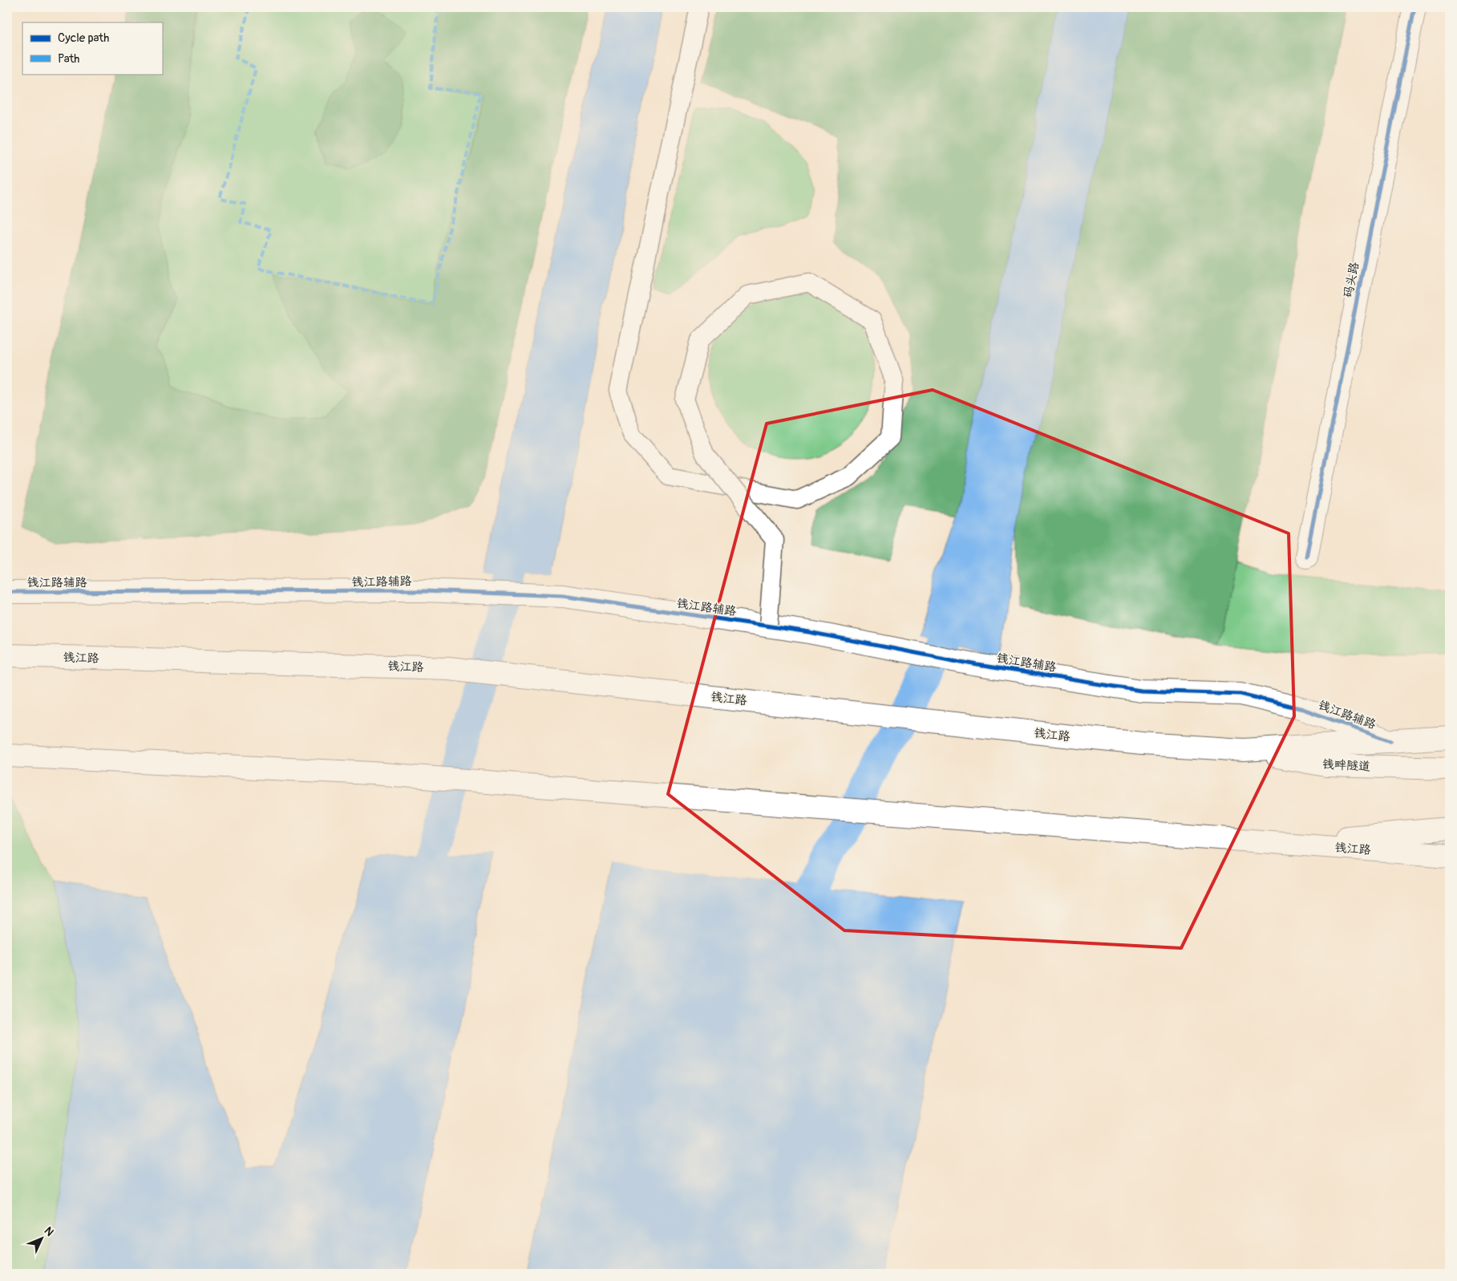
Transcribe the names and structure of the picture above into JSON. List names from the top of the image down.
{
  "streets": {
    "main road": [
      "码头路",
      "钱江路辅路",
      "钱江路",
      "钱畔隧道"
    ]
  },
  "crossings": [
    ["钱江路辅路", "钱江路"],
    ["钱江路", "钱畔隧道"]
  ],
  "legend": ["Cycle path", "Path"],
  "north": "top right"
}
